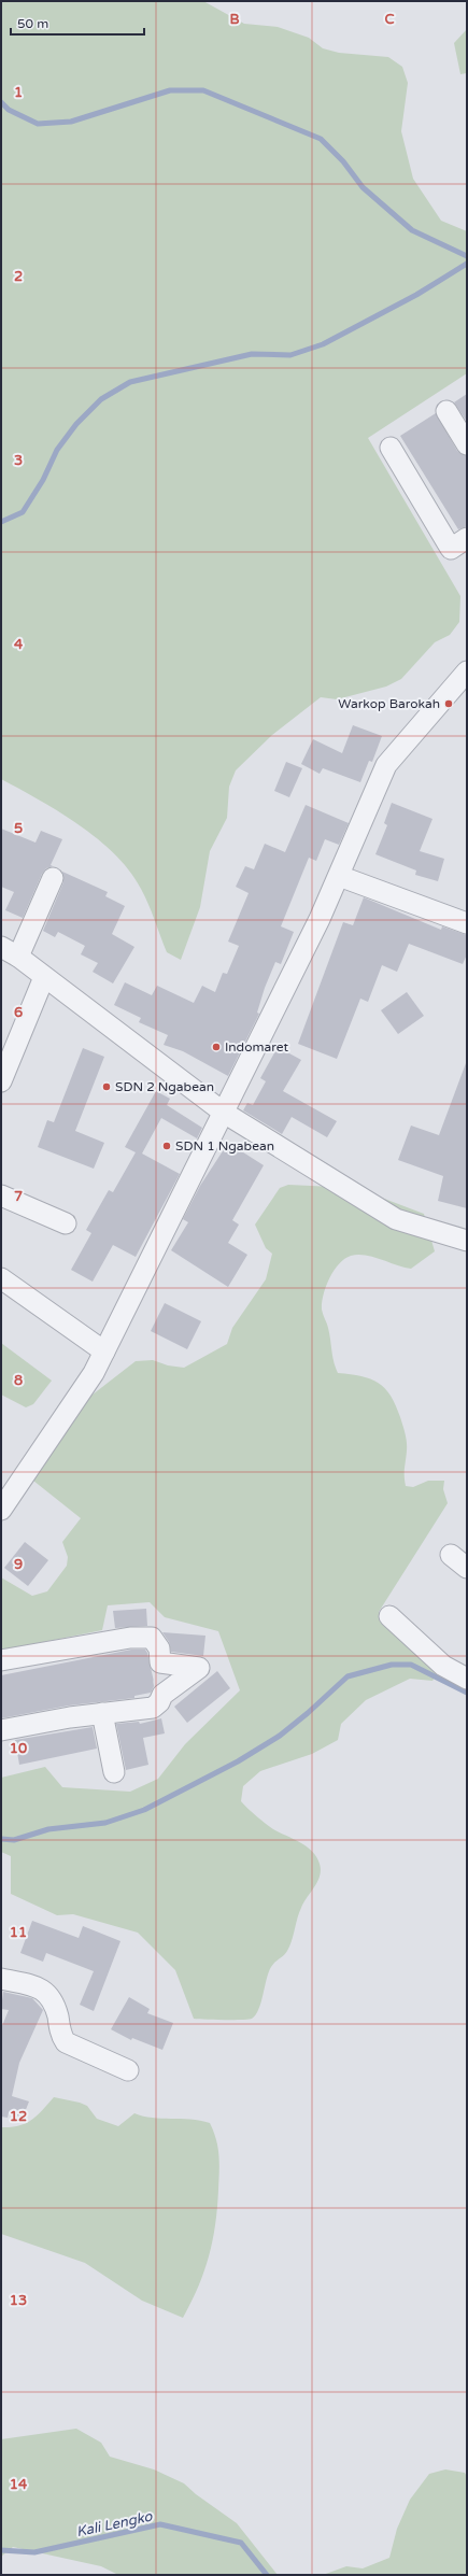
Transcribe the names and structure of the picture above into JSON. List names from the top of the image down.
{
  "water": ["Kali Lengko"],
  "places": [
    "Warkop Barokah",
    "Indomaret",
    "SDN 2 Ngabean",
    "SDN 1 Ngabean"
  ],
  "scale_bar": "50 m",
  "grid": {
    "columns": ["B", "C"],
    "rows": [
      "1",
      "2",
      "3",
      "4",
      "5",
      "6",
      "7",
      "8",
      "9",
      "10",
      "11",
      "12",
      "13",
      "14"
    ]
  }
}
